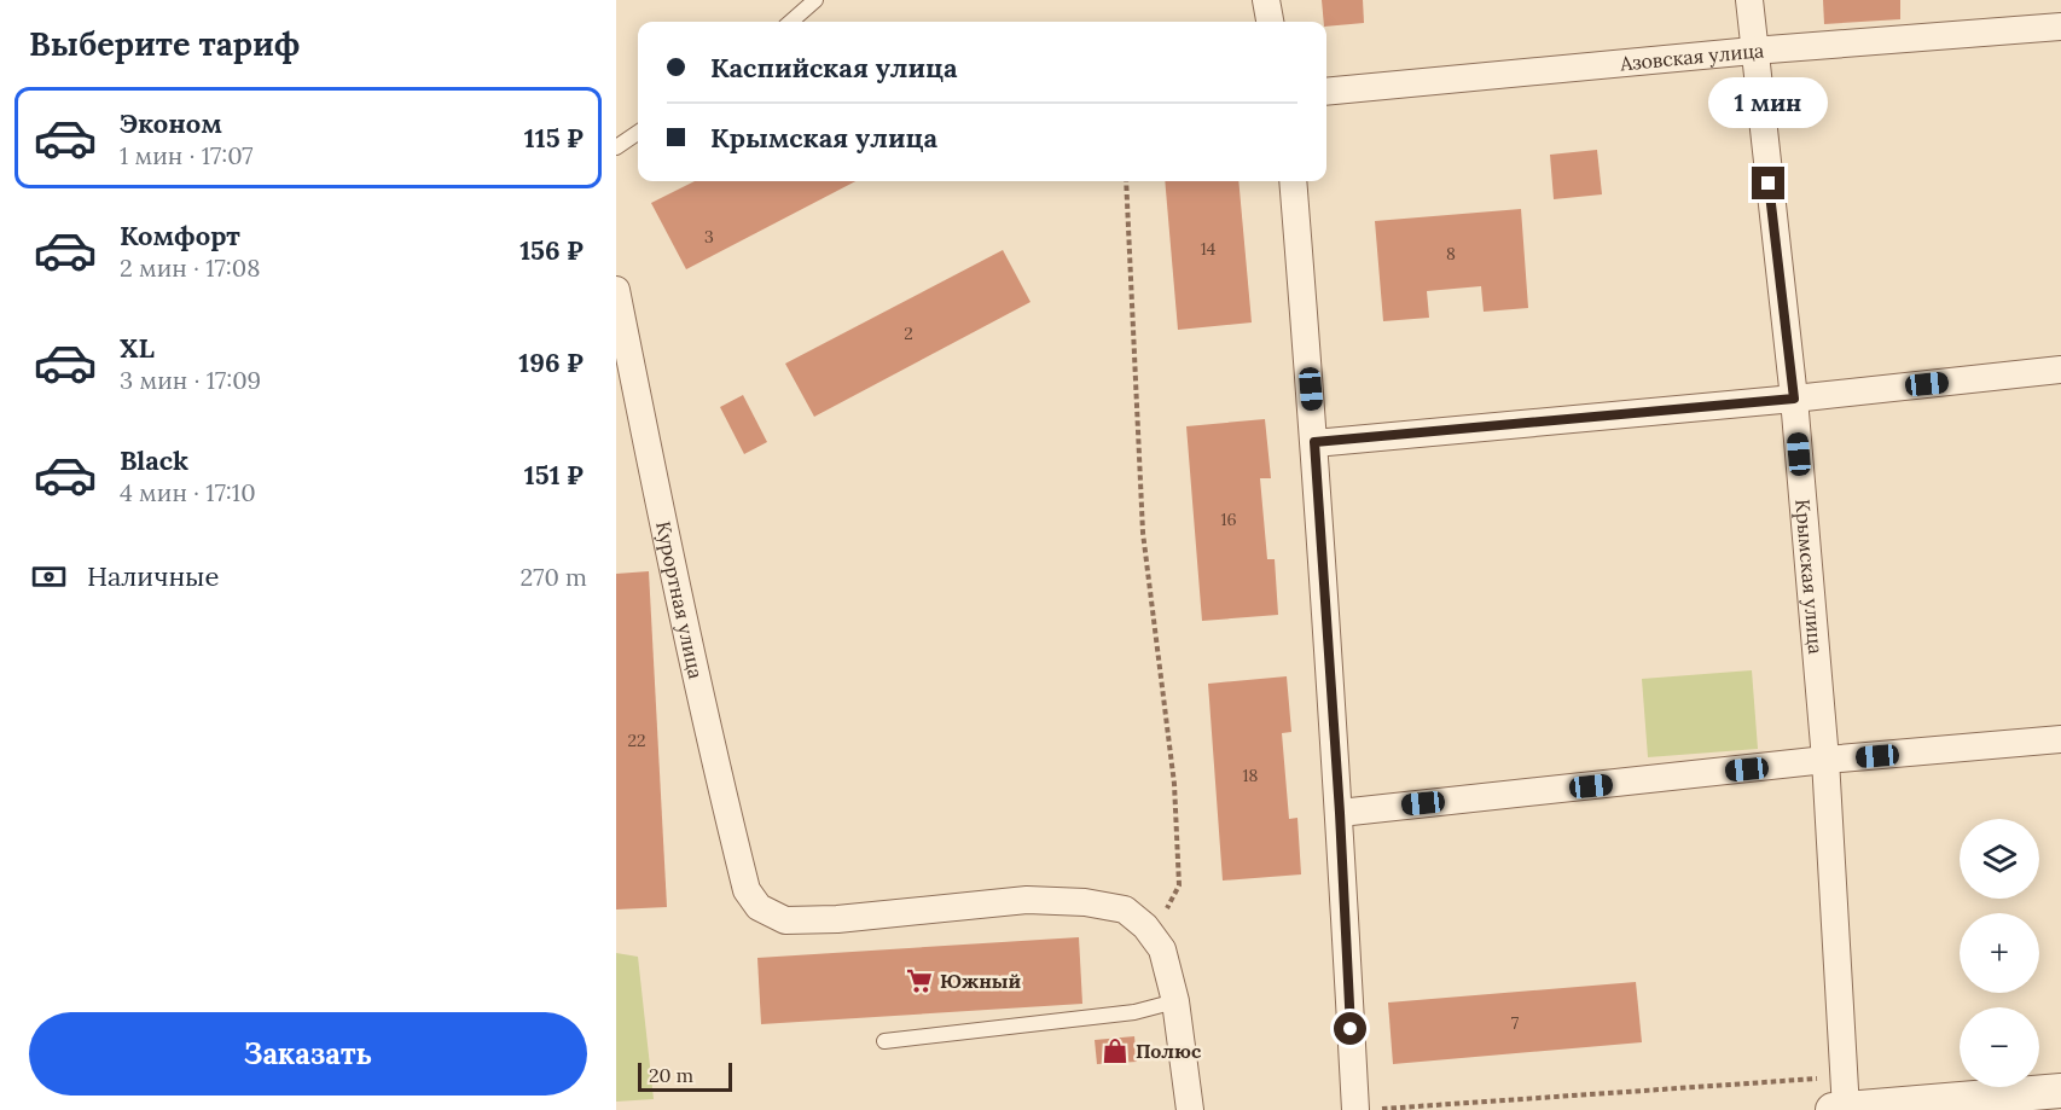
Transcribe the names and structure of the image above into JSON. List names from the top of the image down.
{
  "streets": {
    "street": ["Азовская улица", "Крымская улица", "Курортная улица"]
  },
  "crossings": [
    ["Азовская улица", "Крымская улица"]
  ],
  "places": {
    "supermarket": ["Южный"],
    "shop": ["Полюс"]
  },
  "house_numbers": [
    "3",
    "14",
    "8",
    "2",
    "16",
    "22",
    "18",
    "7"
  ],
  "scale_bar": "20 m",
  "page": {
    "heading": "Выберите тариф",
    "banner": ["Каспийская улица", "Крымская улица"],
    "bubble": "1 мин",
    "list": [
      {
        "name": "Эконом",
        "note": "1 мин · 17:07",
        "value": "115 ₽"
      },
      {
        "name": "Комфорт",
        "note": "2 мин · 17:08",
        "value": "156 ₽"
      },
      {
        "name": "XL",
        "note": "3 мин · 17:09",
        "value": "196 ₽"
      },
      {
        "name": "Black",
        "note": "4 мин · 17:10",
        "value": "151 ₽"
      }
    ],
    "pay": ["Наличные", "270 m"],
    "map_buttons": ["+", "−"],
    "buttons": "Заказать",
    "scale": "20 m"
  }
}
